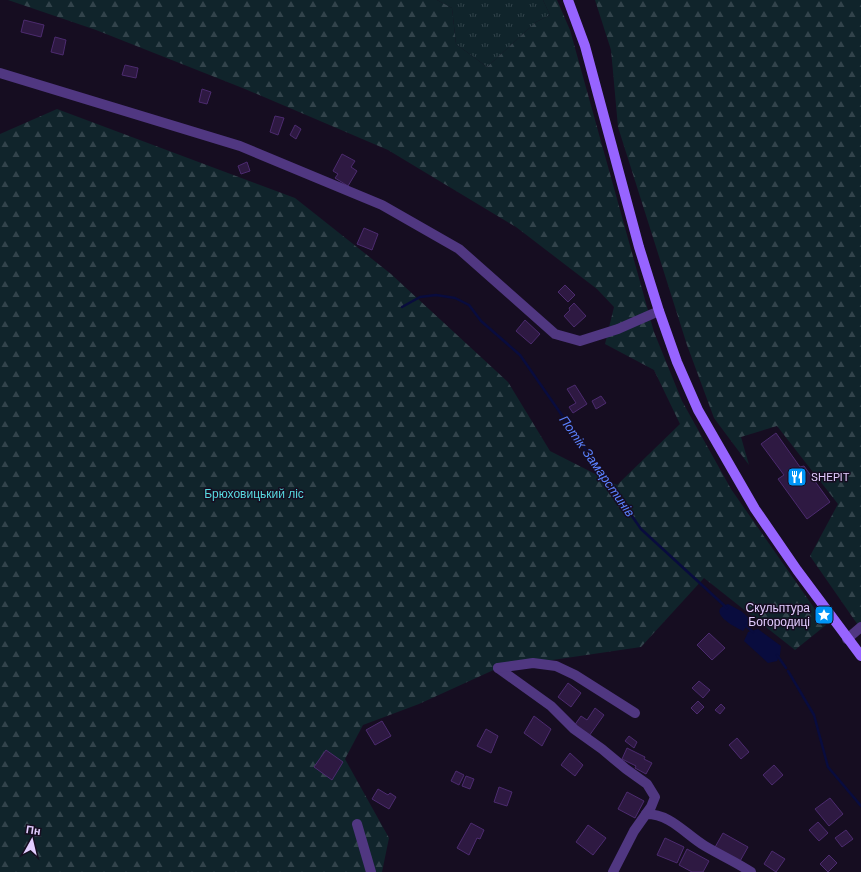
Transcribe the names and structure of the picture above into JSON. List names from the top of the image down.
{
  "water": ["Потік Замарстинів"],
  "parks": ["Брюховицький ліс"],
  "places": {
    "restaurant": ["SHEPIT"],
    "place": ["Скульптура Богородиці"]
  },
  "north": "top"
}
